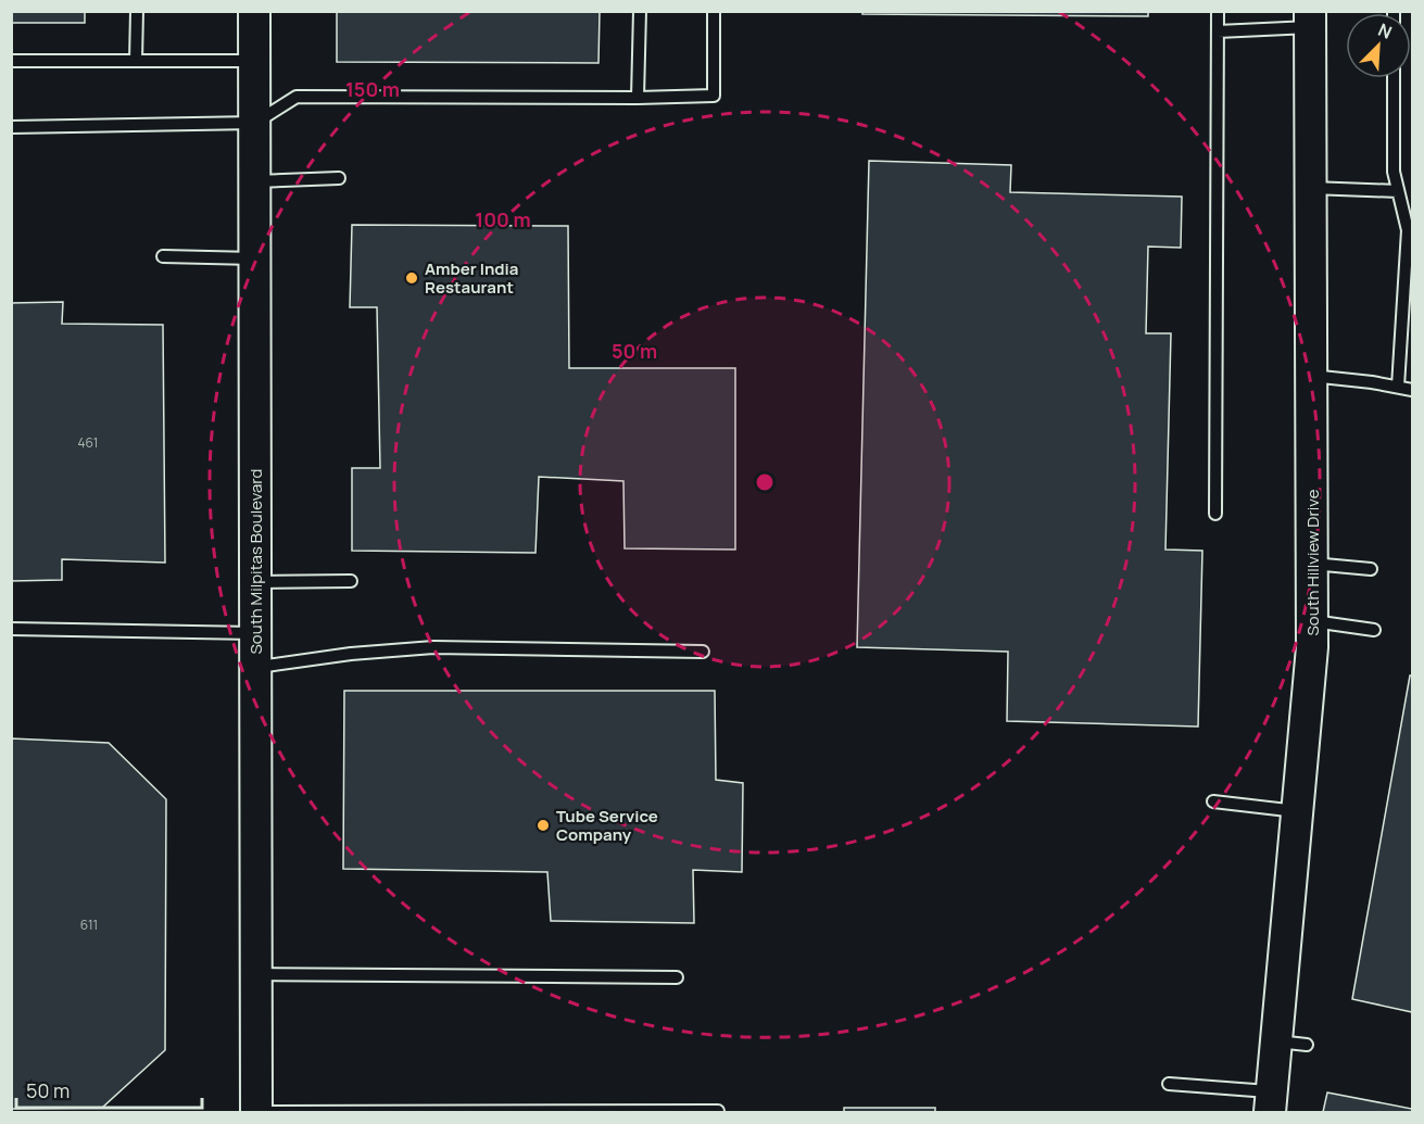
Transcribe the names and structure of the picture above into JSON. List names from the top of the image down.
{
  "streets": {
    "main road": ["South Milpitas Boulevard", "South Hillview Drive"]
  },
  "places": ["Amber India Restaurant", "Tube Service Company"],
  "house_numbers": ["461", "611"],
  "scale_bar": "50 m",
  "north": "top right",
  "rings": ["150 m", "100 m", "50 m"]
}
